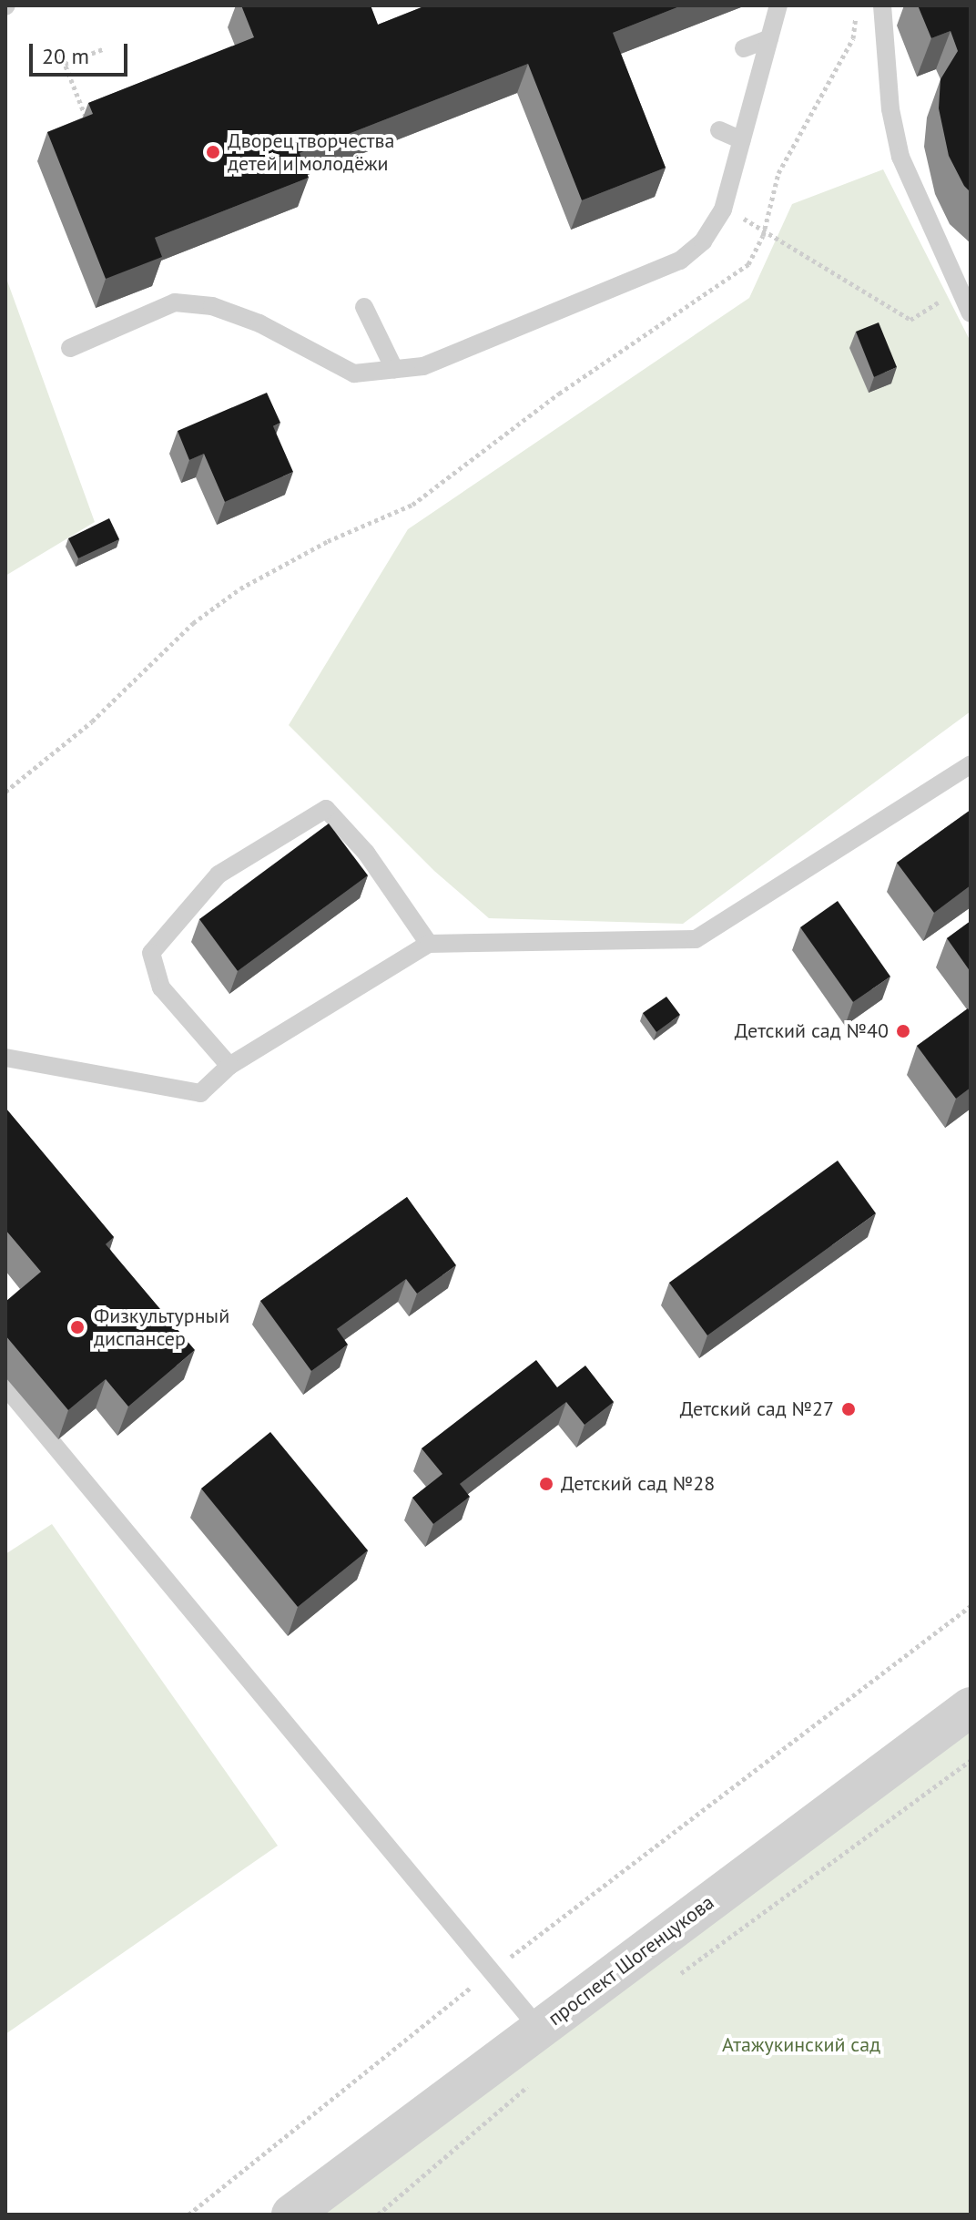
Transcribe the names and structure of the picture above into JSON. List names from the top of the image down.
{
  "streets": {
    "street": ["проспект Шогенцукова"]
  },
  "parks": ["Атажукинский сад"],
  "places": [
    "Дворец творчества детей и молодёжи",
    "Детский сад №40",
    "Физкультурный диспансер",
    "Детский сад №27",
    "Детский сад №28"
  ],
  "scale_bar": "20 m"
}
